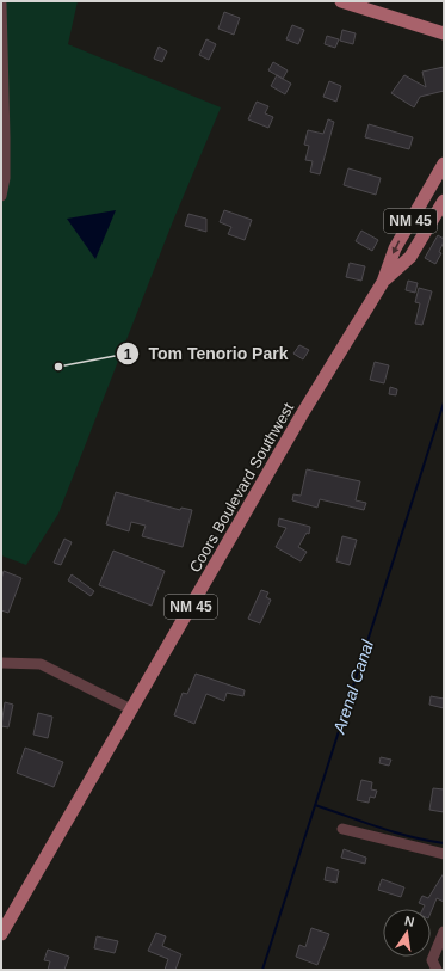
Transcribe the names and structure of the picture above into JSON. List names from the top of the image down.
{
  "streets": {
    "main road": ["NM 45", "Coors Boulevard Southwest"]
  },
  "water": ["Arenal Canal"],
  "places": ["Tom Tenorio Park"],
  "north": "top"
}
